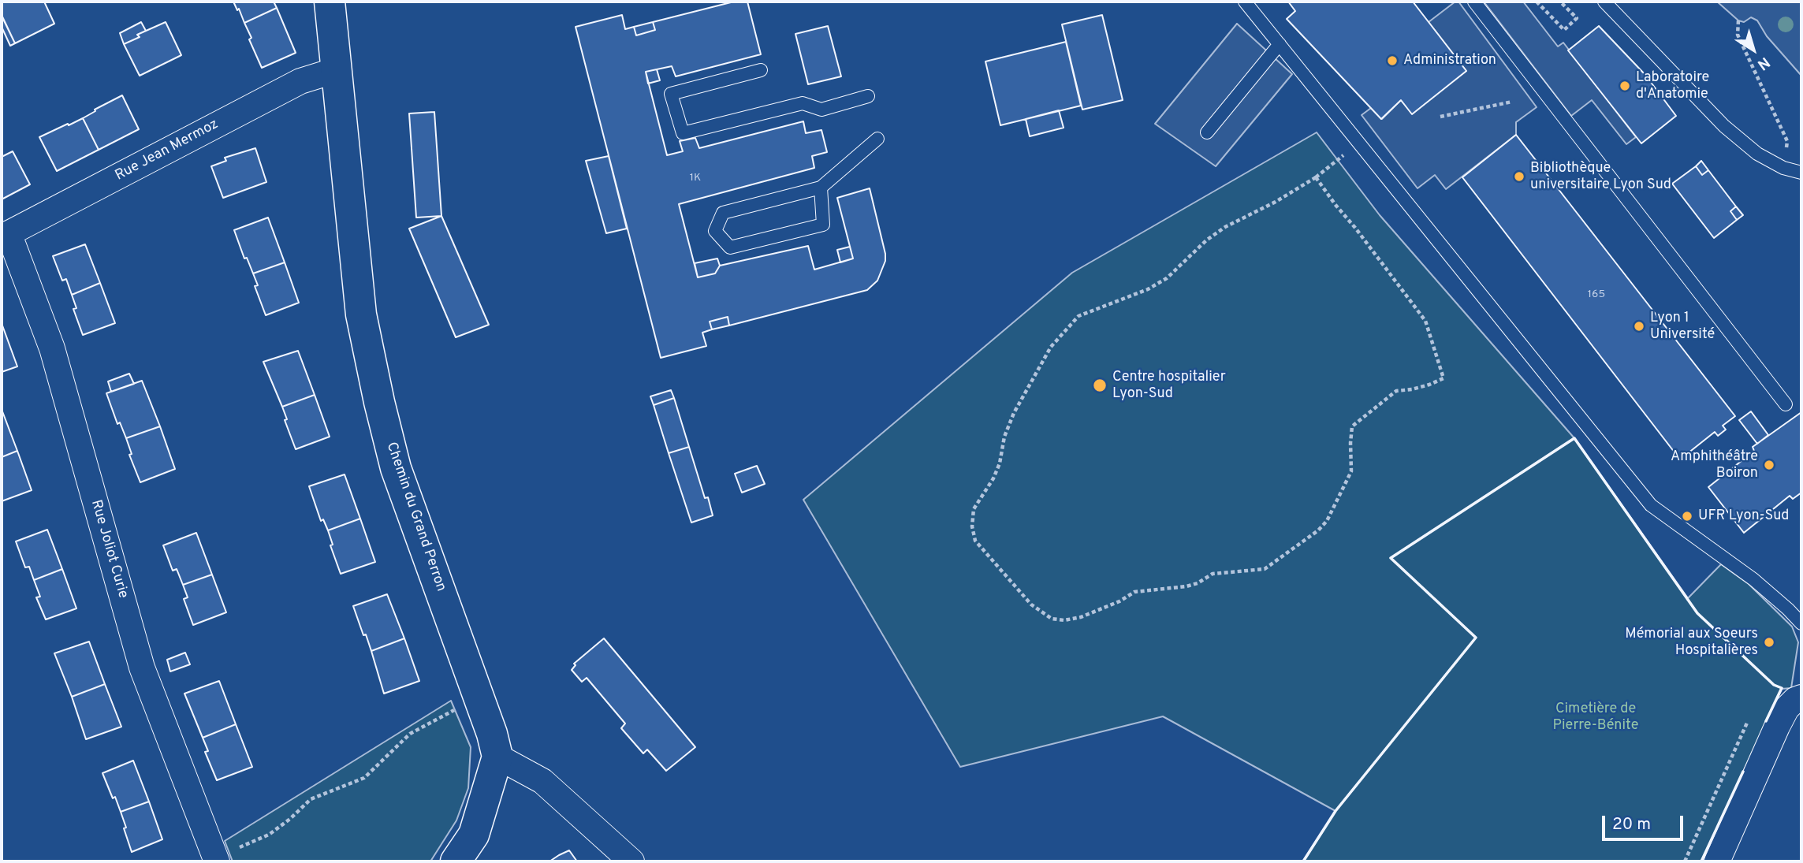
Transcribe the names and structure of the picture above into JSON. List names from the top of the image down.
{
  "streets": {
    "street": ["Rue Jean Mermoz", "Chemin du Grand Perron", "Rue Joliot Curie"]
  },
  "crossings": [
    ["Rue Jean Mermoz", "Chemin du Grand Perron"],
    ["Rue Jean Mermoz", "Rue Joliot Curie"]
  ],
  "parks": ["Cimetière de Pierre-Bénite"],
  "places": [
    "Administration",
    "Laboratoire d'Anatomie",
    "Bibliothèque universitaire Lyon Sud",
    "Lyon 1 Université",
    "Centre hospitalier Lyon-Sud",
    "Amphithéâtre Boiron",
    "UFR Lyon-Sud",
    "Mémorial aux Soeurs Hospitalières"
  ],
  "house_numbers": ["1K", "165"],
  "scale_bar": "20 m",
  "north": "bottom right"
}
